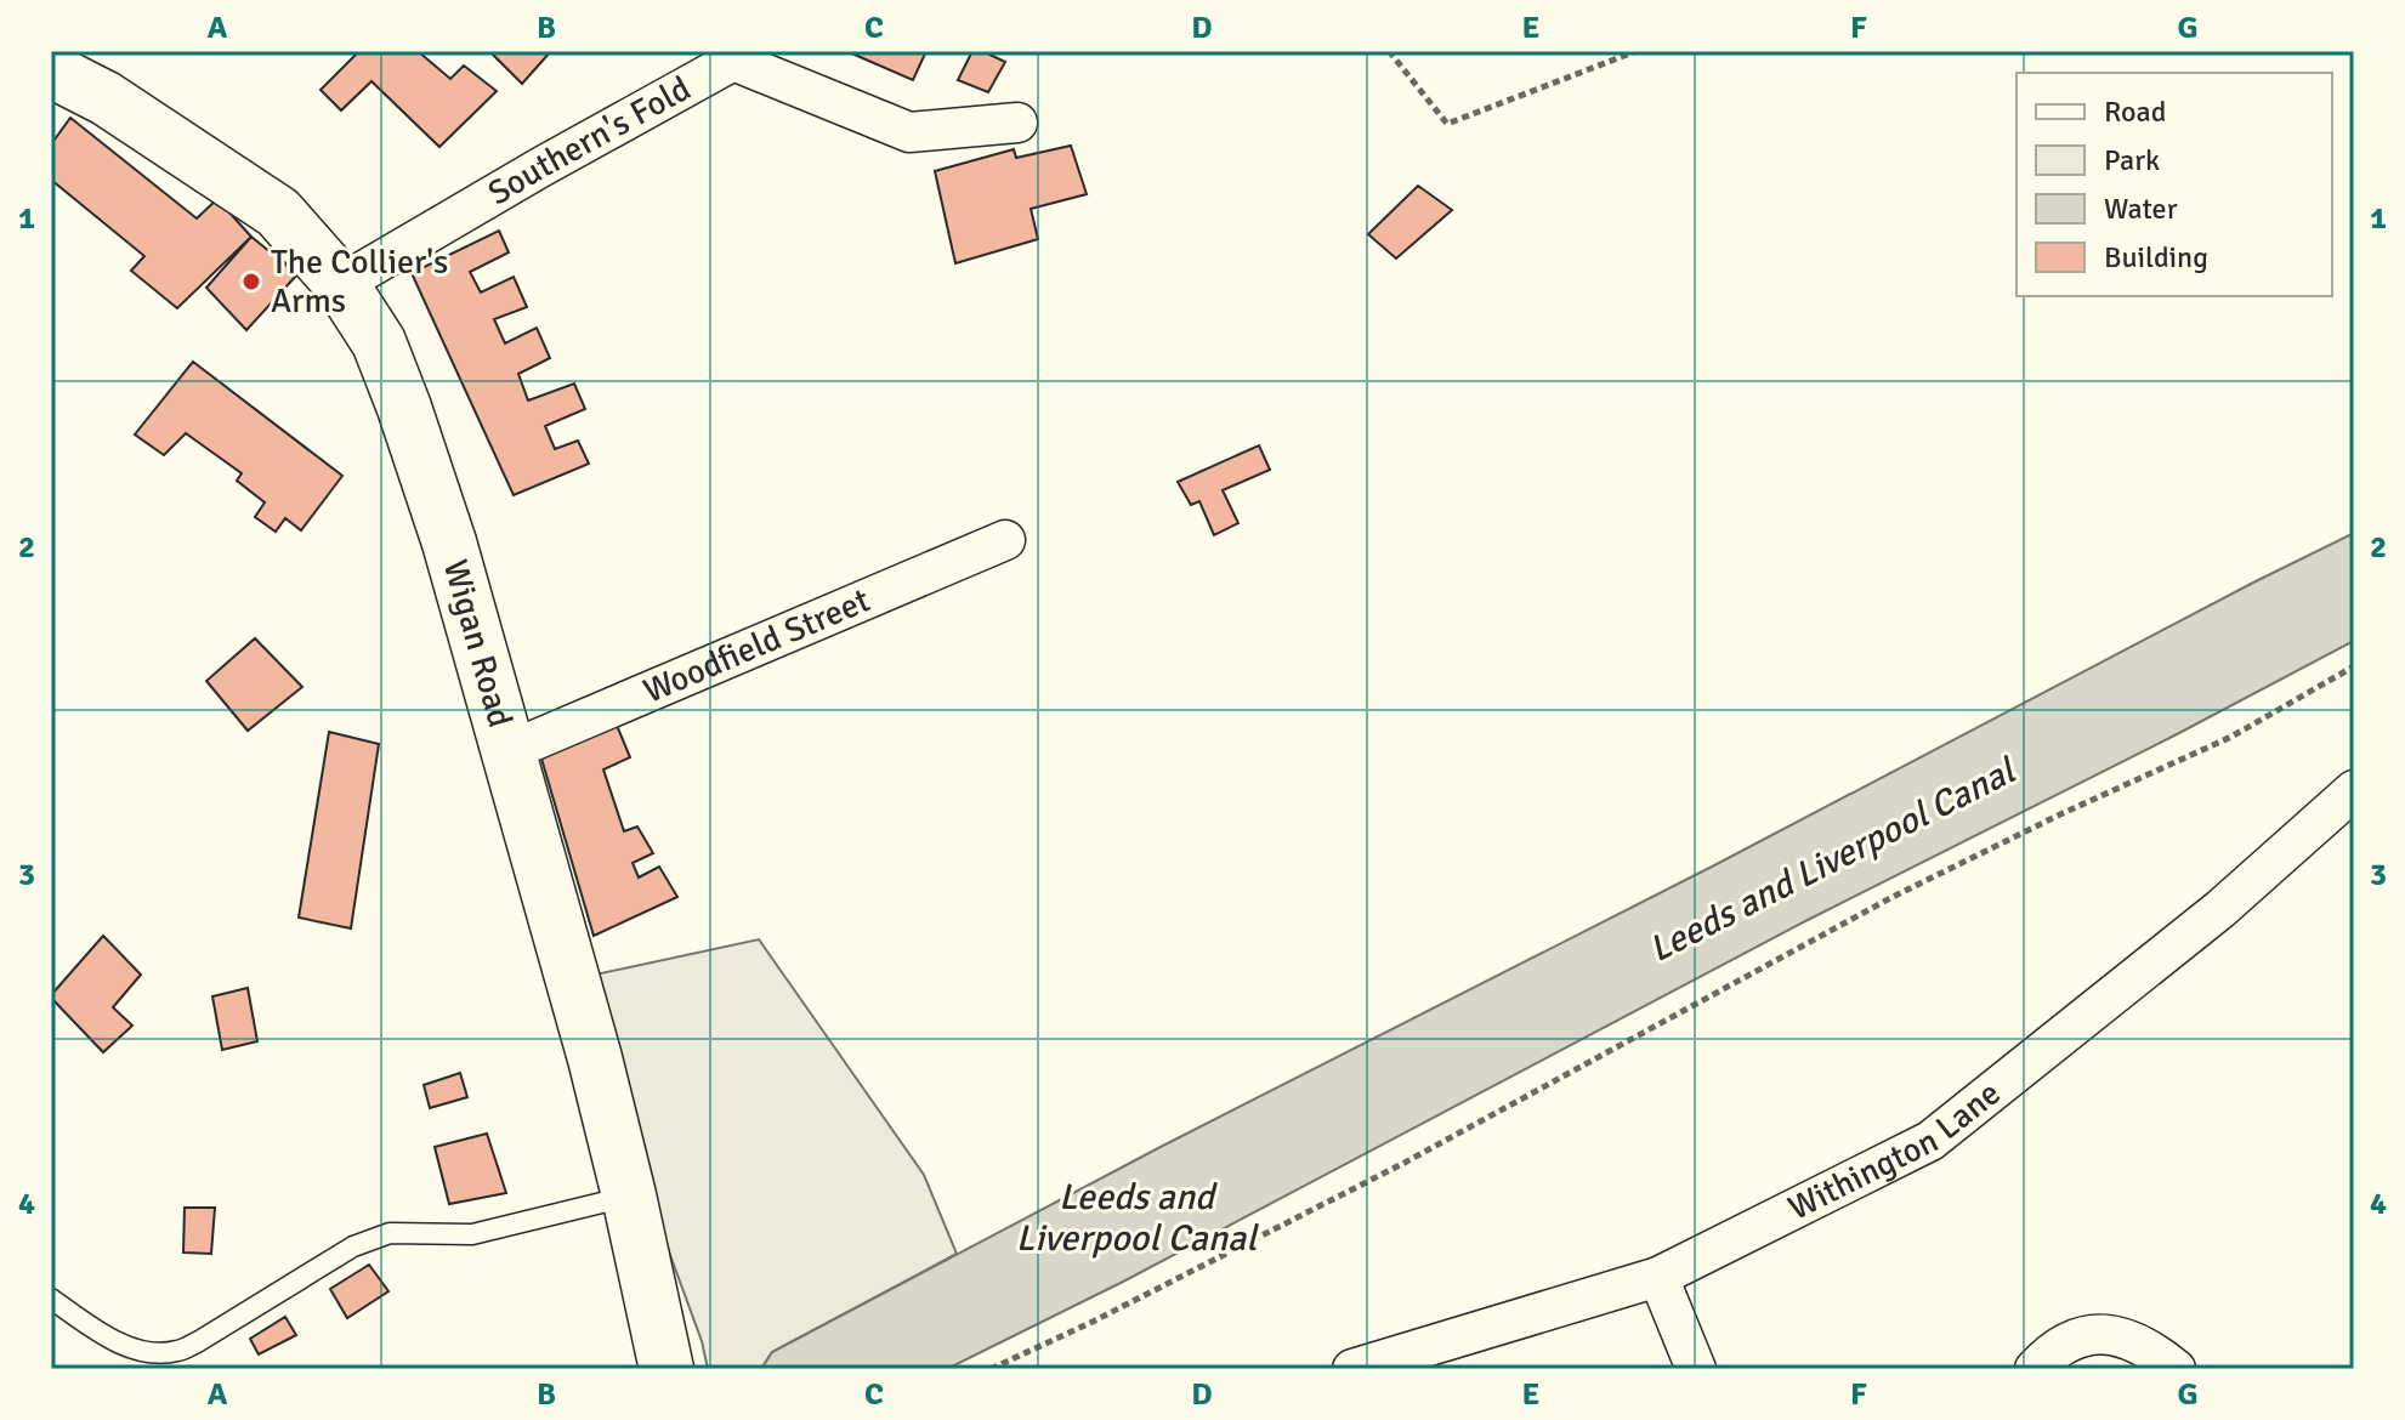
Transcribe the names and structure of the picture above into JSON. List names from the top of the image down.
{
  "streets": {
    "main road": ["Wigan Road"],
    "street": ["Southern's Fold", "Woodfield Street", "Withington Lane"]
  },
  "crossings": [
    ["Southern's Fold", "Wigan Road"],
    ["Wigan Road", "Woodfield Street"]
  ],
  "water": ["Leeds and Liverpool Canal"],
  "places": ["The Collier's Arms"],
  "legend": [
    "Road",
    "Park",
    "Water",
    "Building"
  ],
  "grid": {
    "columns": [
      "A",
      "B",
      "C",
      "D",
      "E",
      "F",
      "G"
    ],
    "rows": [
      "1",
      "2",
      "3",
      "4"
    ]
  }
}
